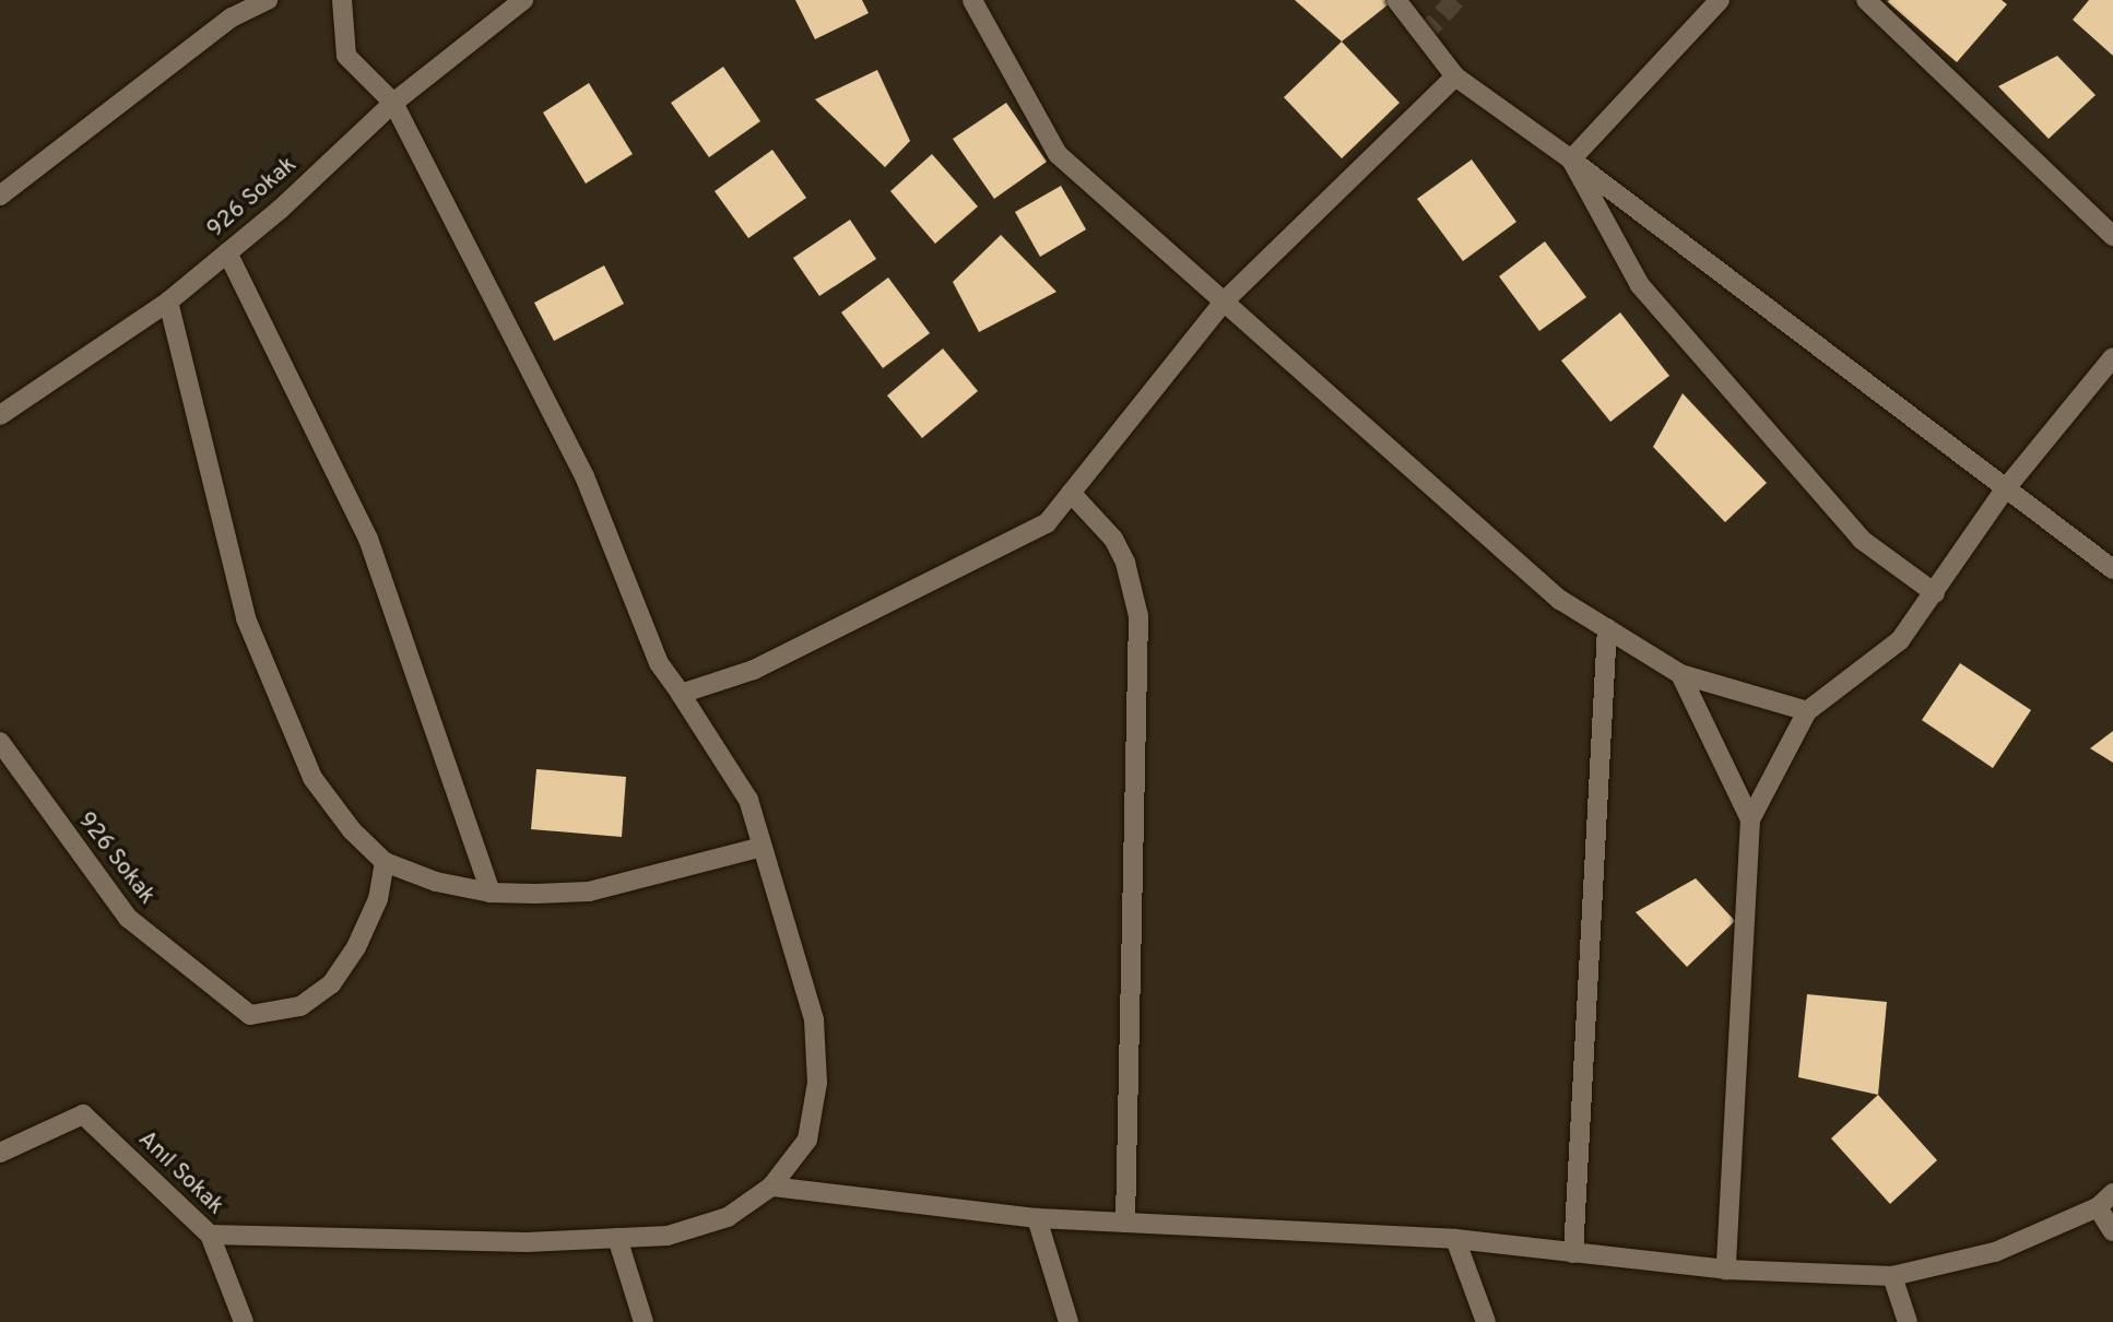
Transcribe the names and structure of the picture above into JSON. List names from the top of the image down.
{
  "streets": {
    "street": ["926 Sokak", "Anıl Sokak"]
  }
}
